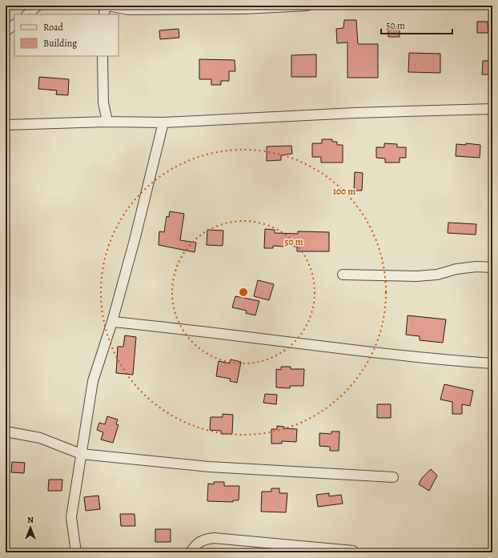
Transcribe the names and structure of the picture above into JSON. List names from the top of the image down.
{
  "legend": ["Road", "Building"],
  "scale_bar": "50 m",
  "north": "top",
  "rings": ["100 m", "50 m"]
}
